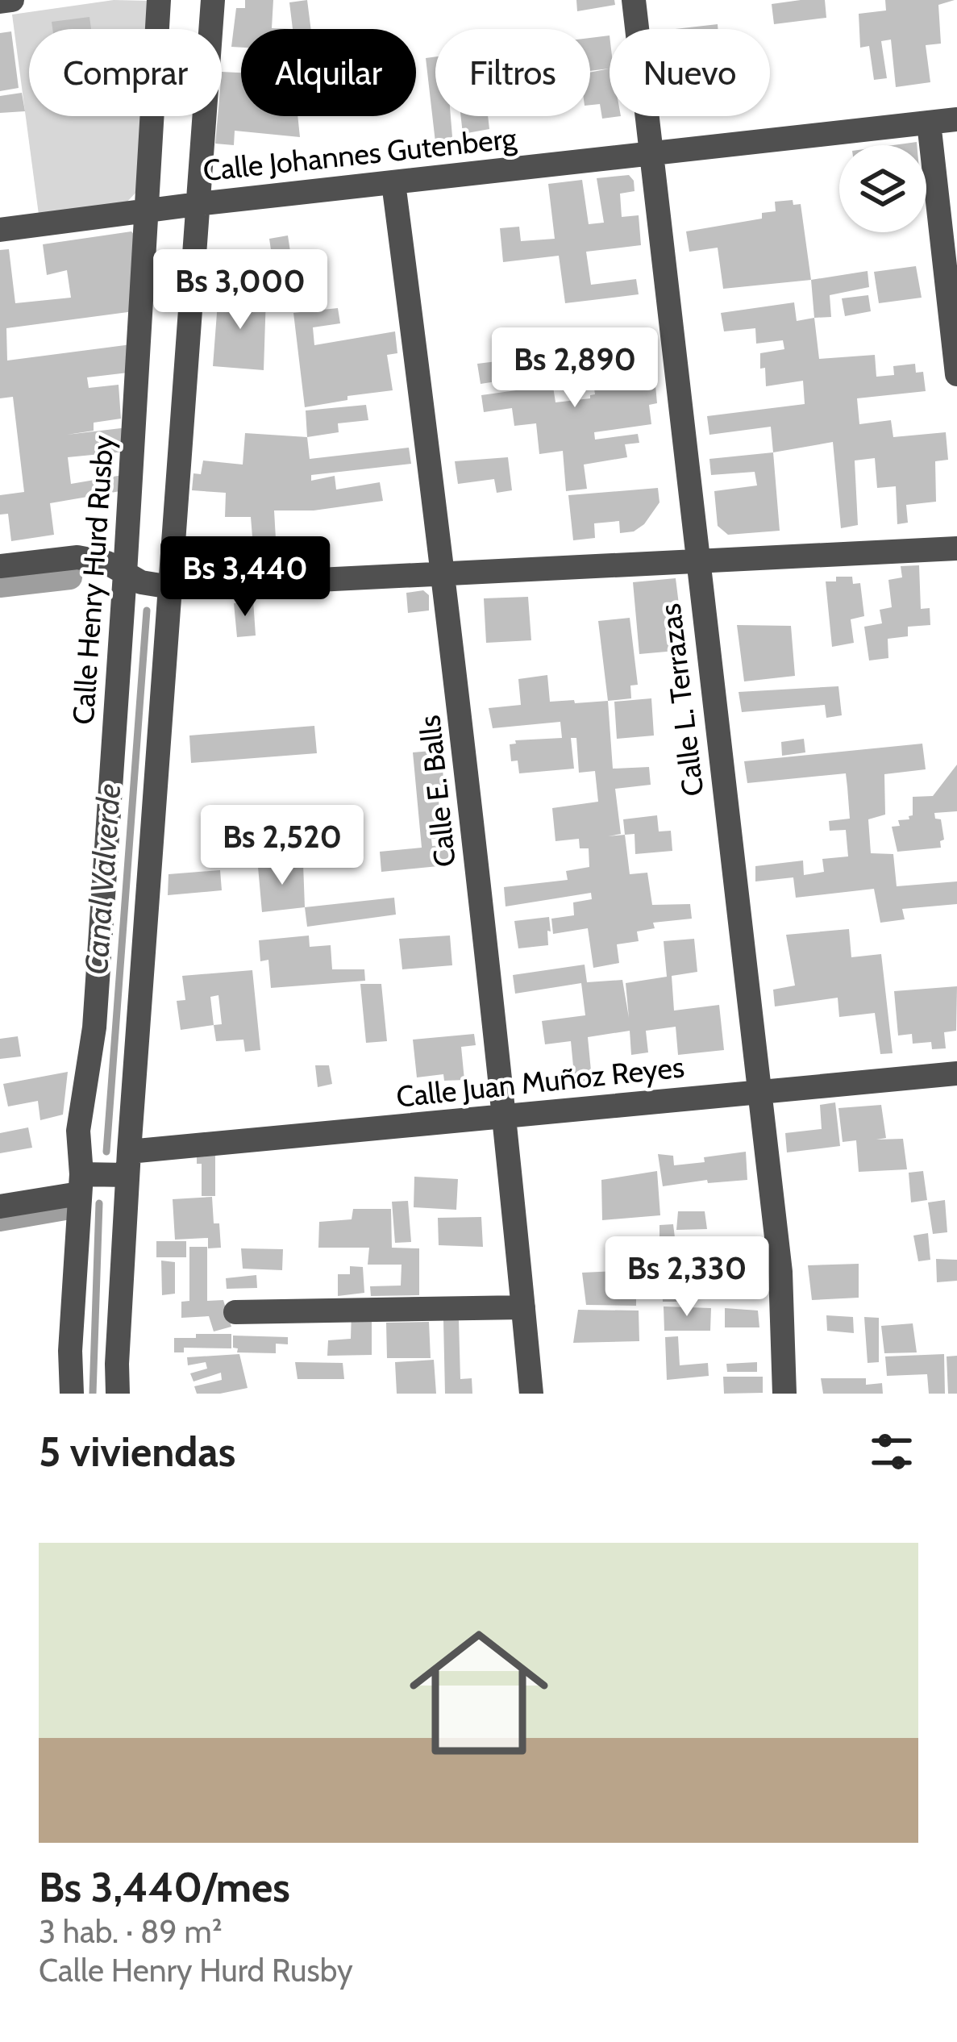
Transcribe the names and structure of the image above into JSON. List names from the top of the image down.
{
  "streets": {
    "street": [
      "Calle Johannes Gutenberg",
      "Calle Henry Hurd Rusby",
      "Calle L. Terrazas",
      "Calle E. Balls",
      "Calle Juan Muñoz Reyes"
    ]
  },
  "crossings": [
    ["Calle Johannes Gutenberg", "Calle Henry Hurd Rusby"],
    ["Calle Johannes Gutenberg", "Calle L. Terrazas"],
    ["Calle Johannes Gutenberg", "Calle E. Balls"],
    ["Calle Henry Hurd Rusby", "Calle Juan Muñoz Reyes"],
    ["Calle L. Terrazas", "Calle Juan Muñoz Reyes"],
    ["Calle E. Balls", "Calle Juan Muñoz Reyes"]
  ],
  "water": ["Canal Valverde"],
  "page": {
    "chip": [
      "Comprar",
      "Alquilar",
      "Filtros",
      "Nuevo"
    ],
    "price": [
      "Bs 3,000",
      "Bs 2,890",
      "Bs 3,440",
      "Bs 2,520",
      "Bs 2,330"
    ],
    "heading": "5 viviendas",
    "list": [
      {
        "name": "Bs 3,440/mes",
        "note": "3 hab. · 89 m² · Calle Henry Hurd Rusby"
      }
    ]
  }
}
